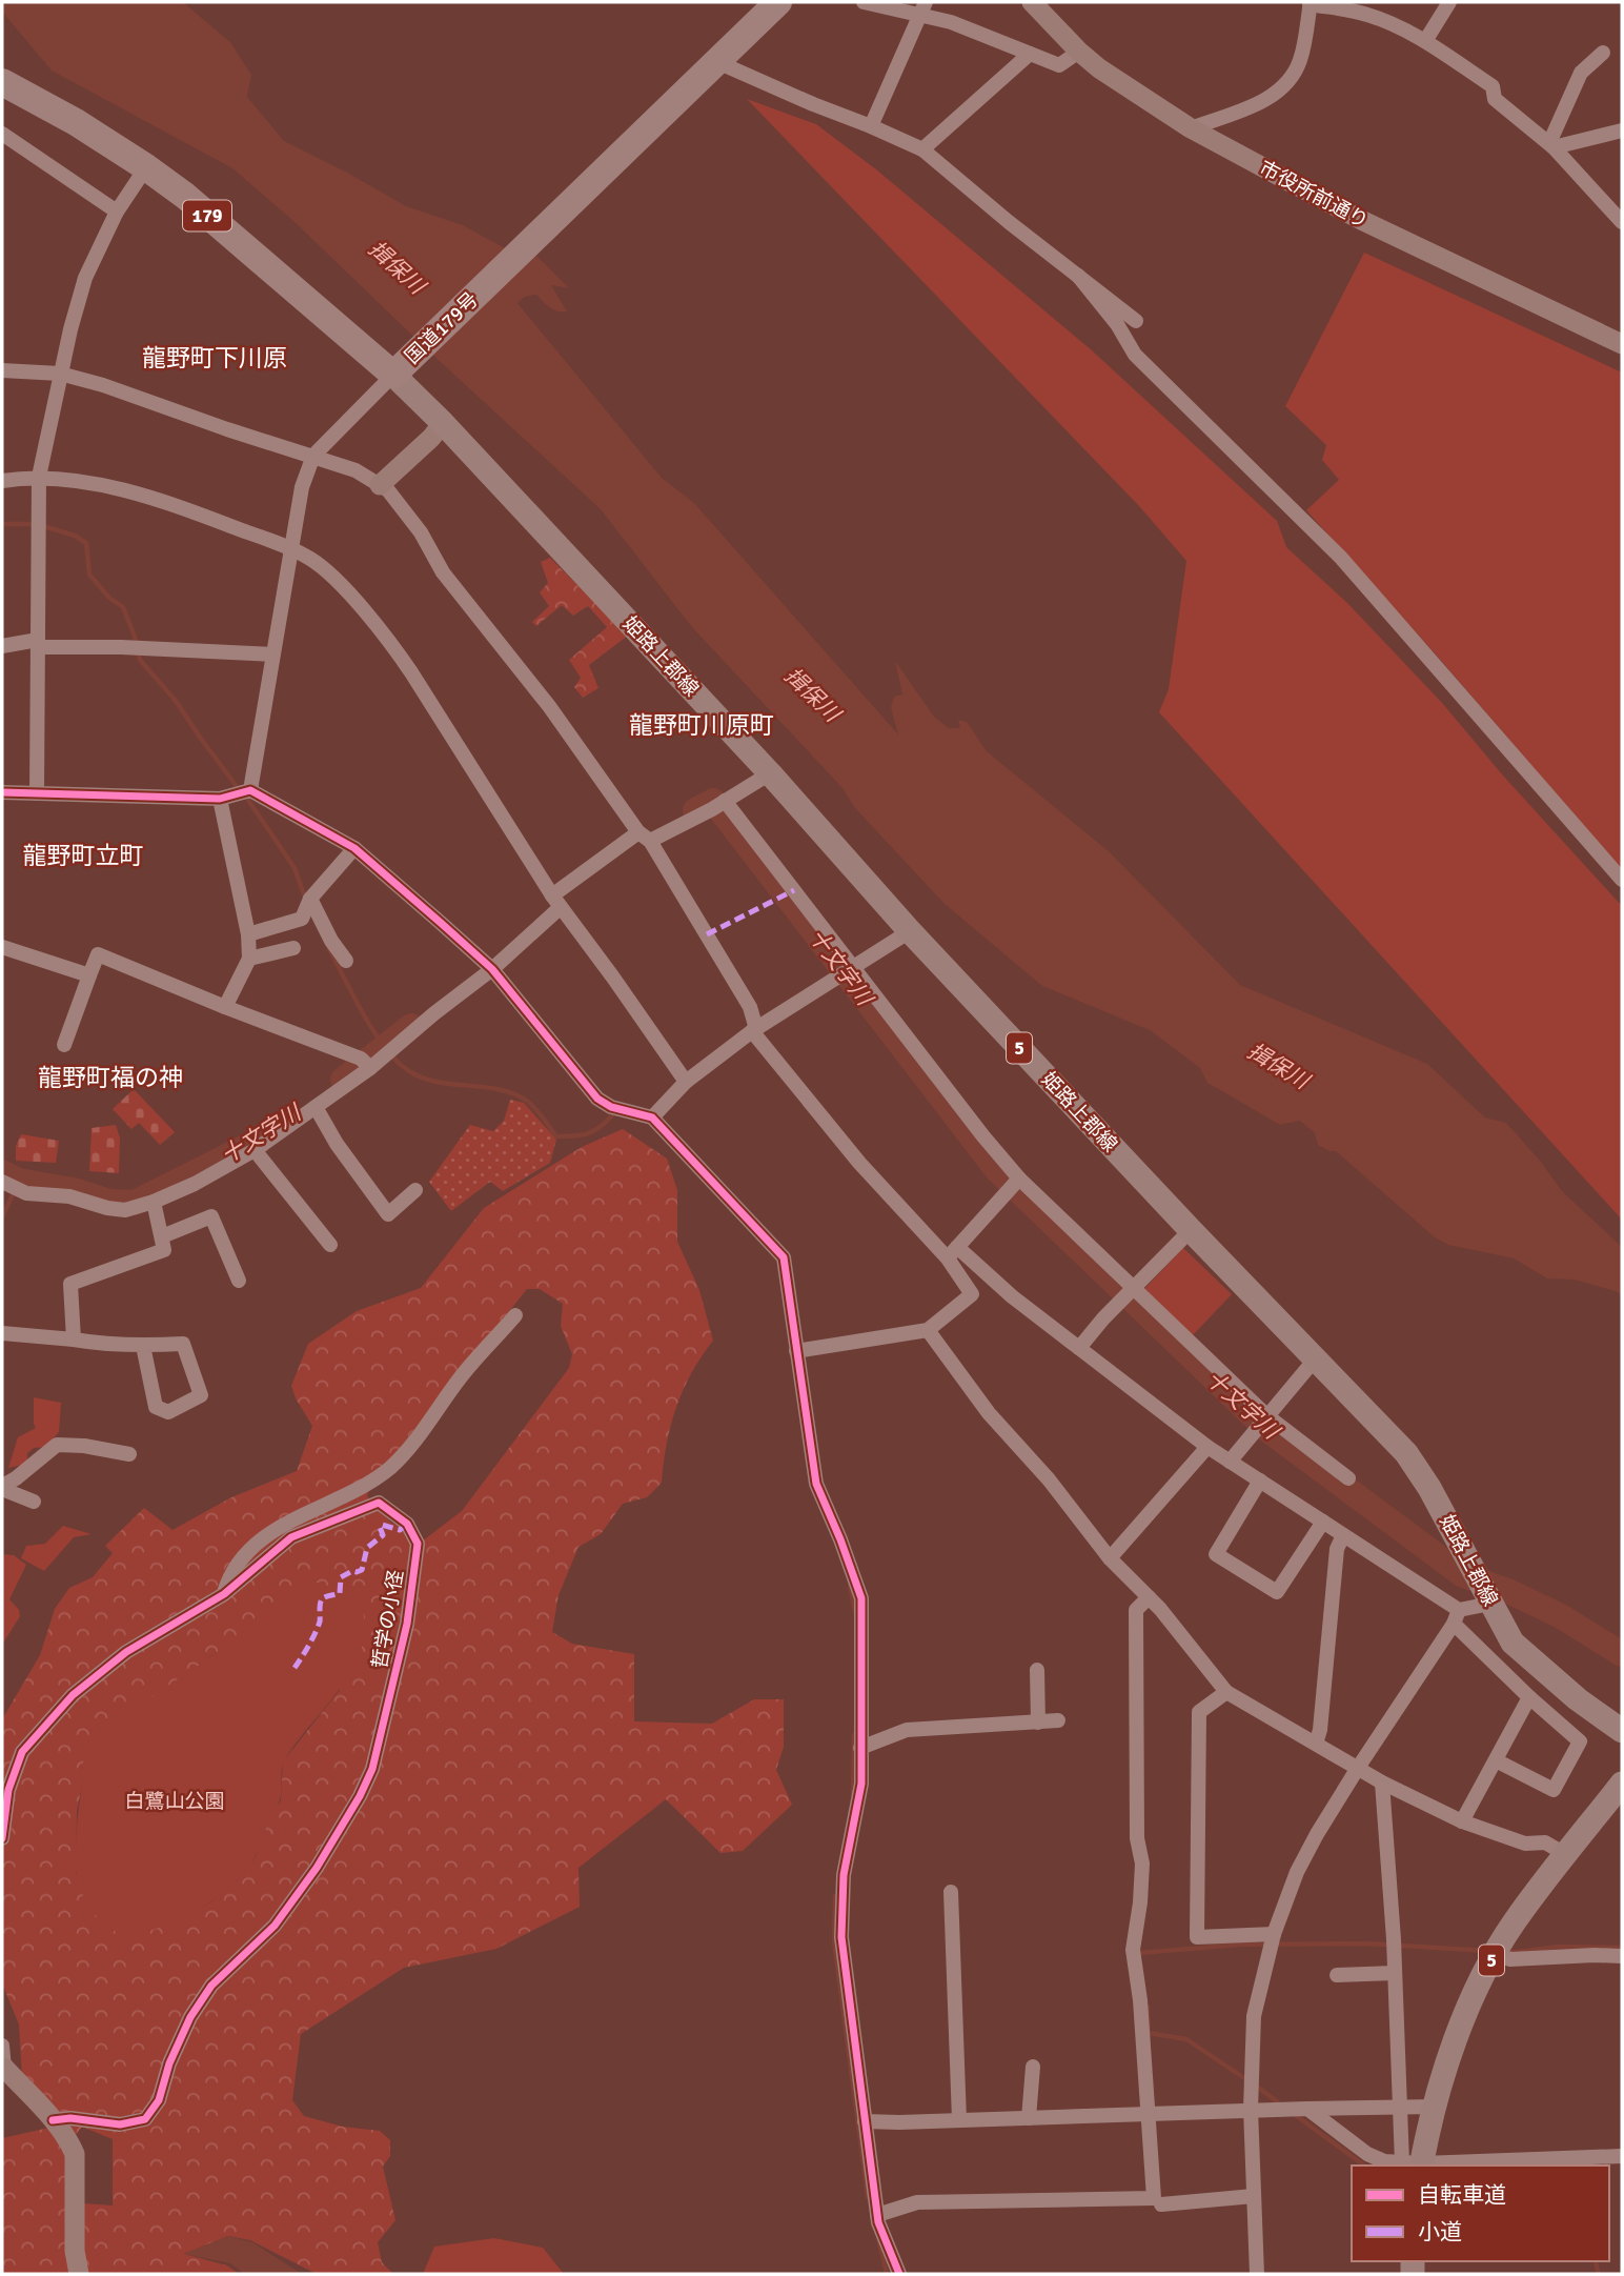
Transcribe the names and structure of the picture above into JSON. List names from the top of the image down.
{
  "streets": {
    "highway": ["179", "国道179号"],
    "main road": ["姫路上郡線", "5"],
    "street": ["市役所前通り", "哲学の小径"]
  },
  "crossings": [
    ["国道179号", "姫路上郡線"]
  ],
  "districts": [
    "龍野町下川原",
    "龍野町川原町",
    "龍野町立町",
    "龍野町福の神"
  ],
  "water": ["揖保川", "十文字川"],
  "parks": ["白鷺山公園"],
  "legend": ["自転車道", "小道"]
}
